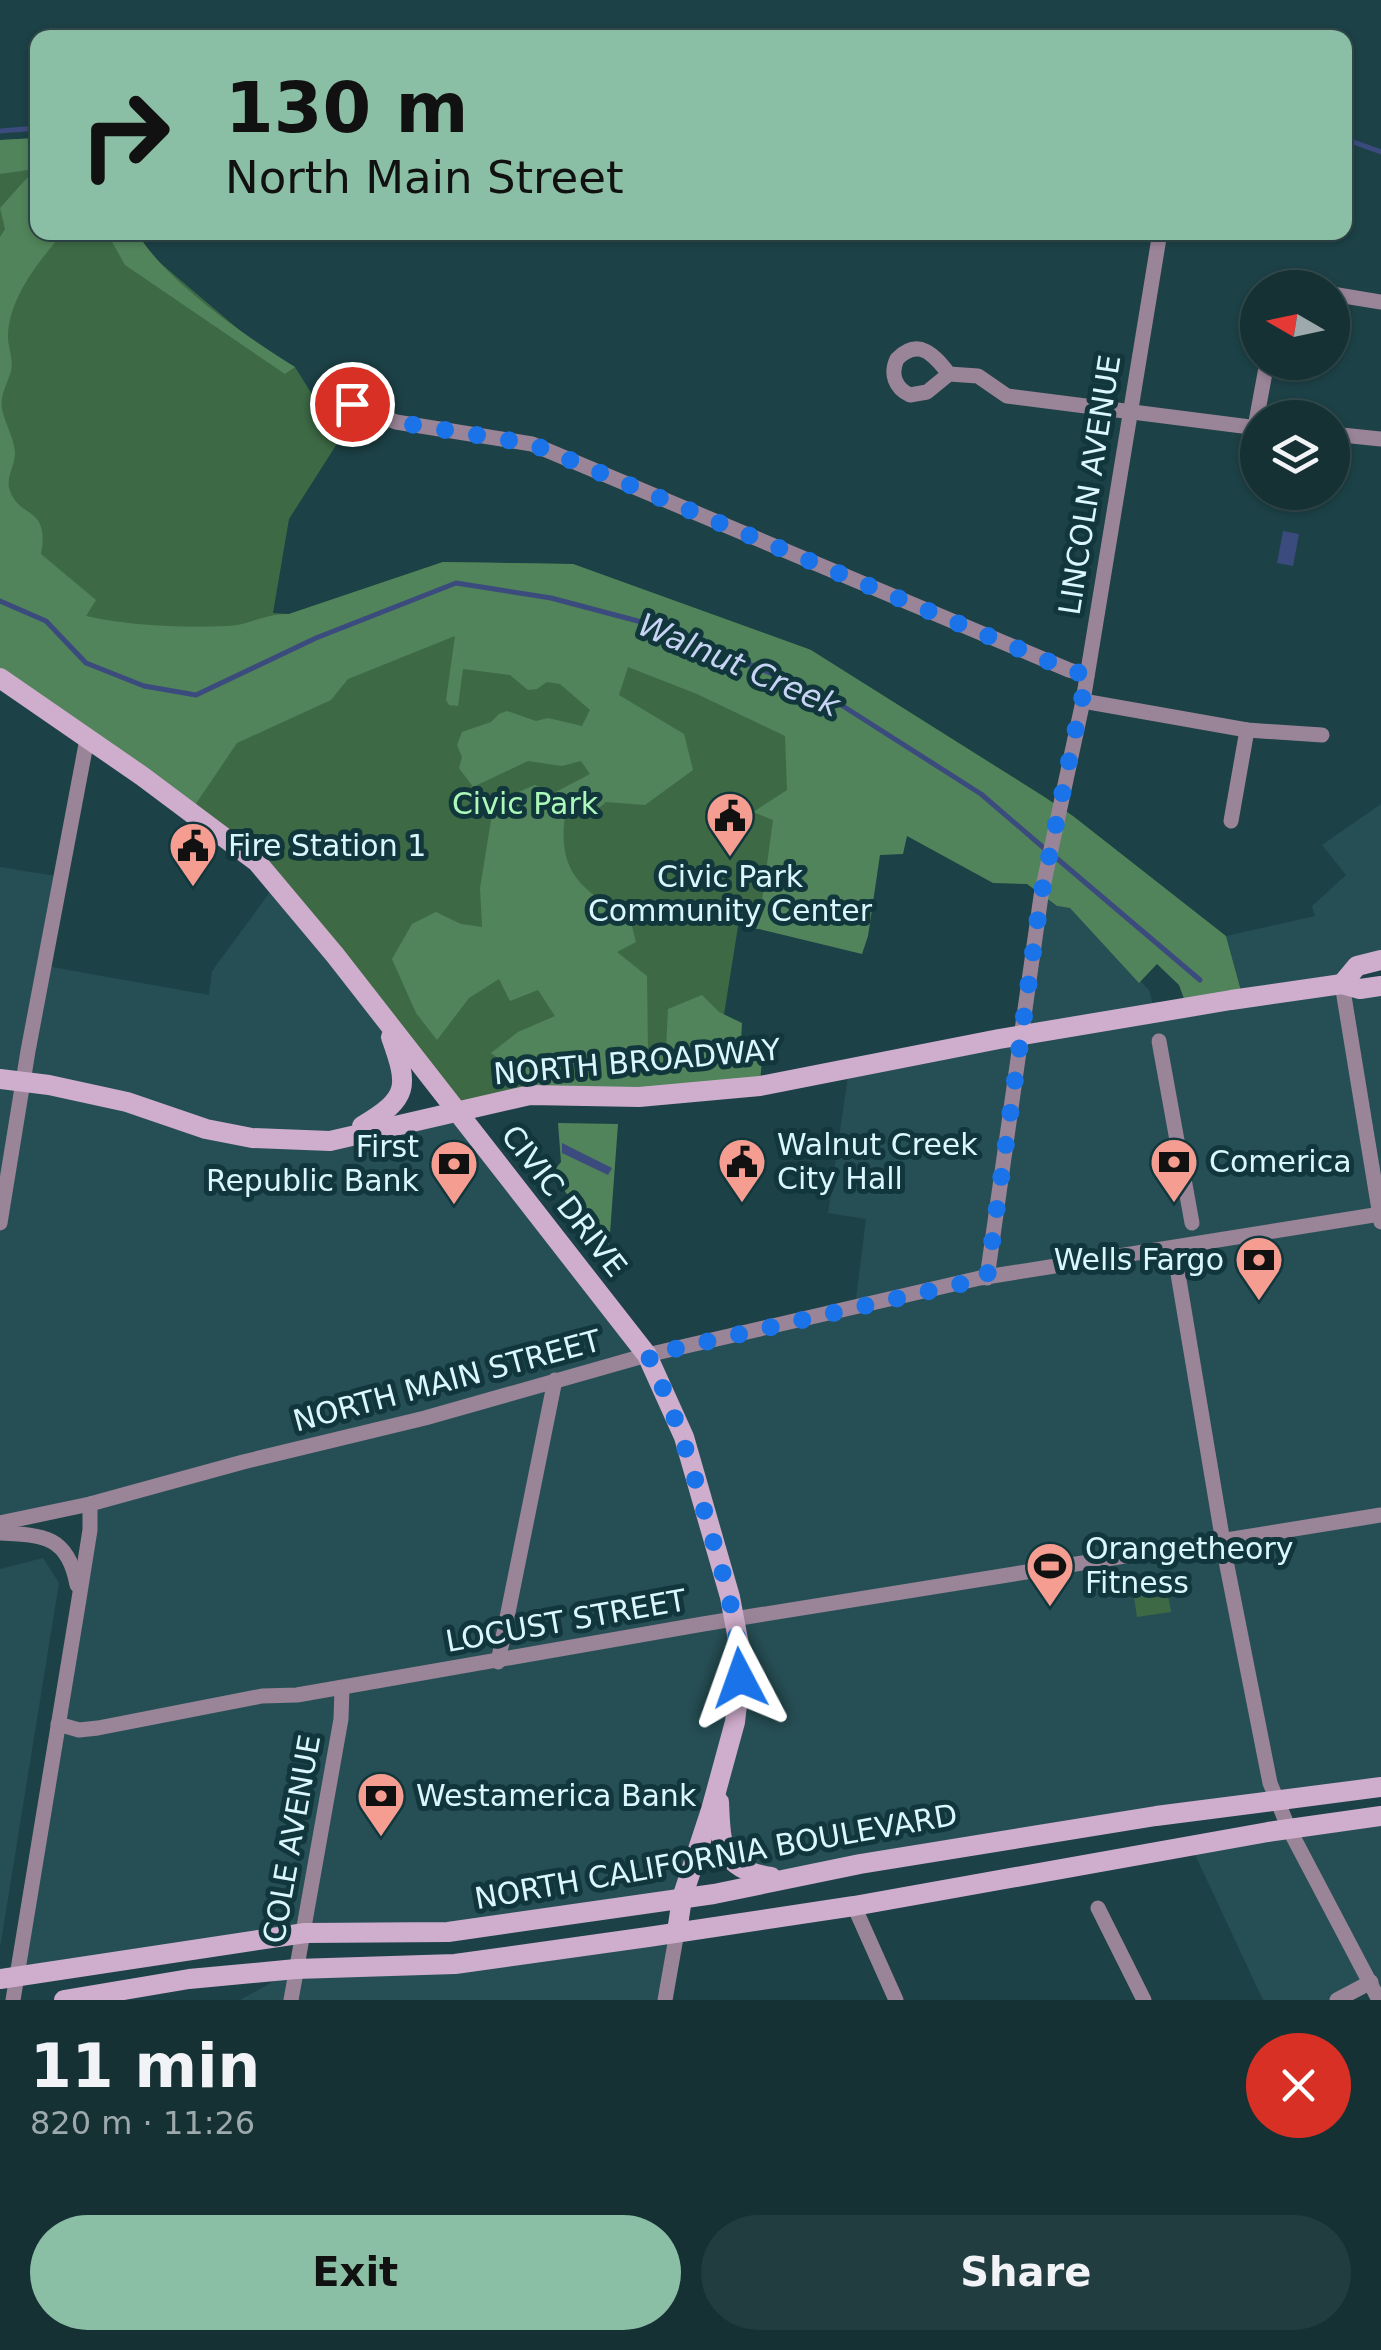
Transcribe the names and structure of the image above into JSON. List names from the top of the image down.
{
  "streets": {
    "main road": ["NORTH BROADWAY", "CIVIC DRIVE", "NORTH CALIFORNIA BOULEVARD"],
    "street": [
      "LINCOLN AVENUE",
      "NORTH MAIN STREET",
      "LOCUST STREET",
      "COLE AVENUE"
    ]
  },
  "crossings": [
    ["LINCOLN AVENUE", "NORTH BROADWAY"],
    ["LINCOLN AVENUE", "NORTH MAIN STREET"],
    ["NORTH BROADWAY", "CIVIC DRIVE"],
    ["CIVIC DRIVE", "NORTH MAIN STREET"],
    ["CIVIC DRIVE", "LOCUST STREET"],
    ["CIVIC DRIVE", "NORTH CALIFORNIA BOULEVARD"],
    ["LOCUST STREET", "COLE AVENUE"],
    ["COLE AVENUE", "NORTH CALIFORNIA BOULEVARD"]
  ],
  "water": ["Walnut Creek"],
  "parks": ["Civic Park"],
  "places": {
    "public building": ["Civic Park Community Center", "Fire Station 1", "Walnut Creek City Hall"],
    "bank": [
      "Comerica",
      "First Republic Bank",
      "Wells Fargo",
      "Westamerica Bank"
    ],
    "sports": ["Orangetheory Fitness"]
  },
  "north": "left",
  "page": {
    "turn": ["130 m", "North Main Street"],
    "heading": ["11 min", "820 m · 11:26"],
    "buttons": ["Exit", "Share"]
  }
}
